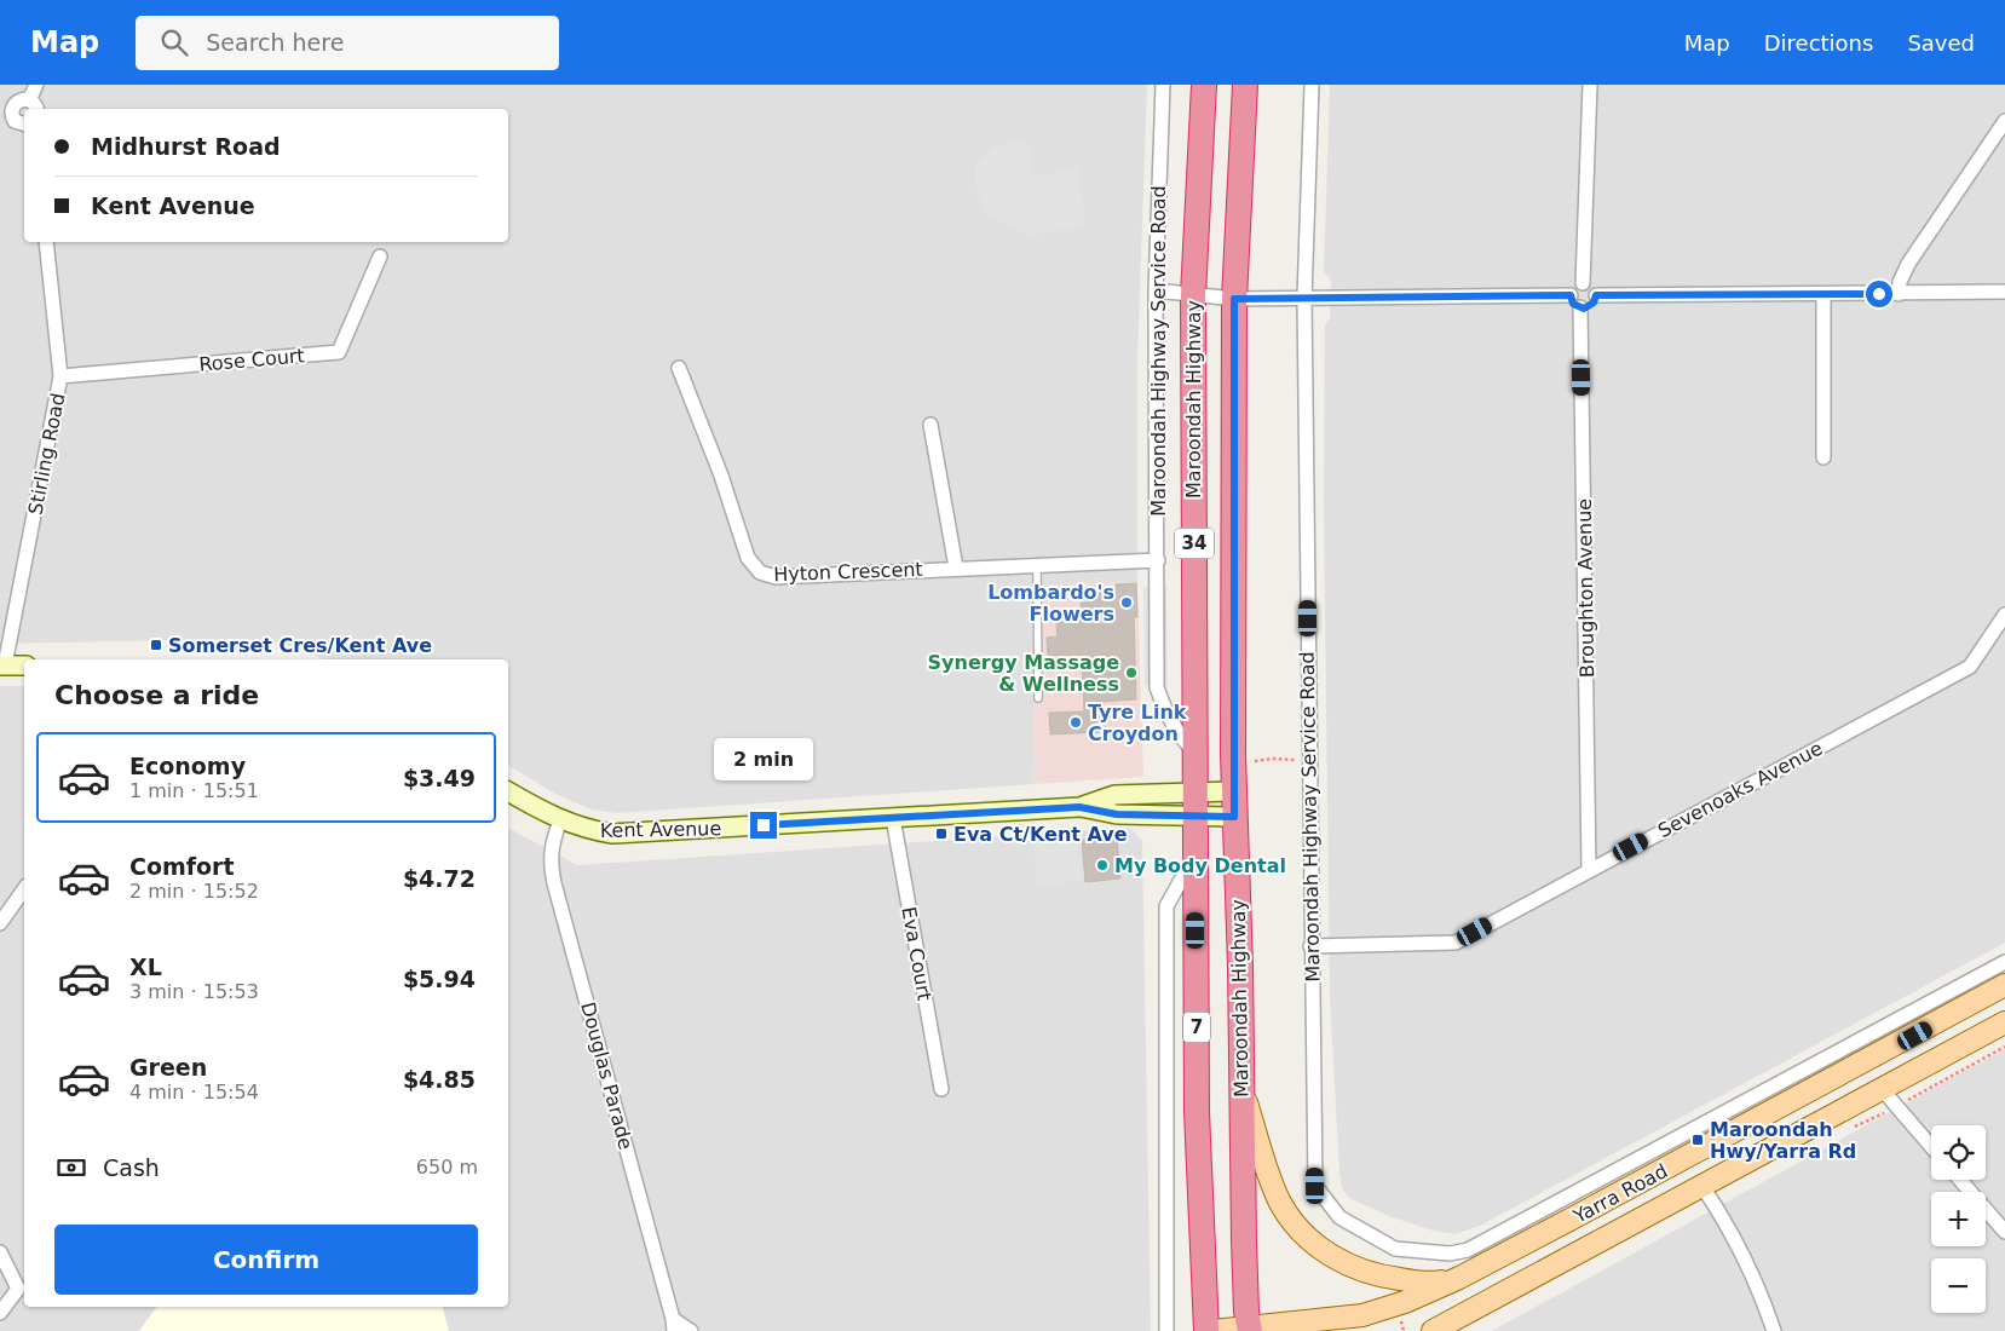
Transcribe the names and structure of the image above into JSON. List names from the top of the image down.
{
  "streets": {
    "highway": ["Maroondah Highway", "34", "7"],
    "main road": ["Kent Avenue", "Yarra Road"],
    "street": [
      "Maroondah Highway Service Road",
      "Rose Court",
      "Stirling Road",
      "Hyton Crescent",
      "Broughton Avenue",
      "Sevenoaks Avenue",
      "Eva Court",
      "Douglas Parade"
    ]
  },
  "crossings": [
    ["Maroondah Highway Service Road", "Maroondah Highway"],
    ["Maroondah Highway Service Road", "Hyton Crescent"],
    ["Maroondah Highway Service Road", "Sevenoaks Avenue"],
    ["Maroondah Highway Service Road", "Yarra Road"],
    ["Rose Court", "Stirling Road"],
    ["Maroondah Highway", "Kent Avenue"],
    ["Maroondah Highway", "Yarra Road"],
    ["Broughton Avenue", "Sevenoaks Avenue"],
    ["Kent Avenue", "Eva Court"],
    ["Kent Avenue", "Douglas Parade"]
  ],
  "places": {
    "other": [
      "Lombardo's Flowers",
      "Synergy Massage & Wellness",
      "Tyre Link Croydon",
      "My Body Dental"
    ],
    "transit": ["Somerset Cres/Kent Ave", "Eva Ct/Kent Ave", "Maroondah Hwy/Yarra Rd"]
  },
  "page": {
    "header": "Map",
    "search": "Search here",
    "nav": ["Map", "Directions", "Saved"],
    "banner": ["Midhurst Road", "Kent Avenue"],
    "heading": "Choose a ride",
    "list": [
      {
        "name": "Economy",
        "note": "1 min · 15:51",
        "value": "$3.49"
      },
      {
        "name": "Comfort",
        "note": "2 min · 15:52",
        "value": "$4.72"
      },
      {
        "name": "XL",
        "note": "3 min · 15:53",
        "value": "$5.94"
      },
      {
        "name": "Green",
        "note": "4 min · 15:54",
        "value": "$4.85"
      }
    ],
    "bubble": "2 min",
    "map_buttons": ["+", "−"],
    "pay": ["Cash", "650 m"],
    "buttons": "Confirm"
  }
}
